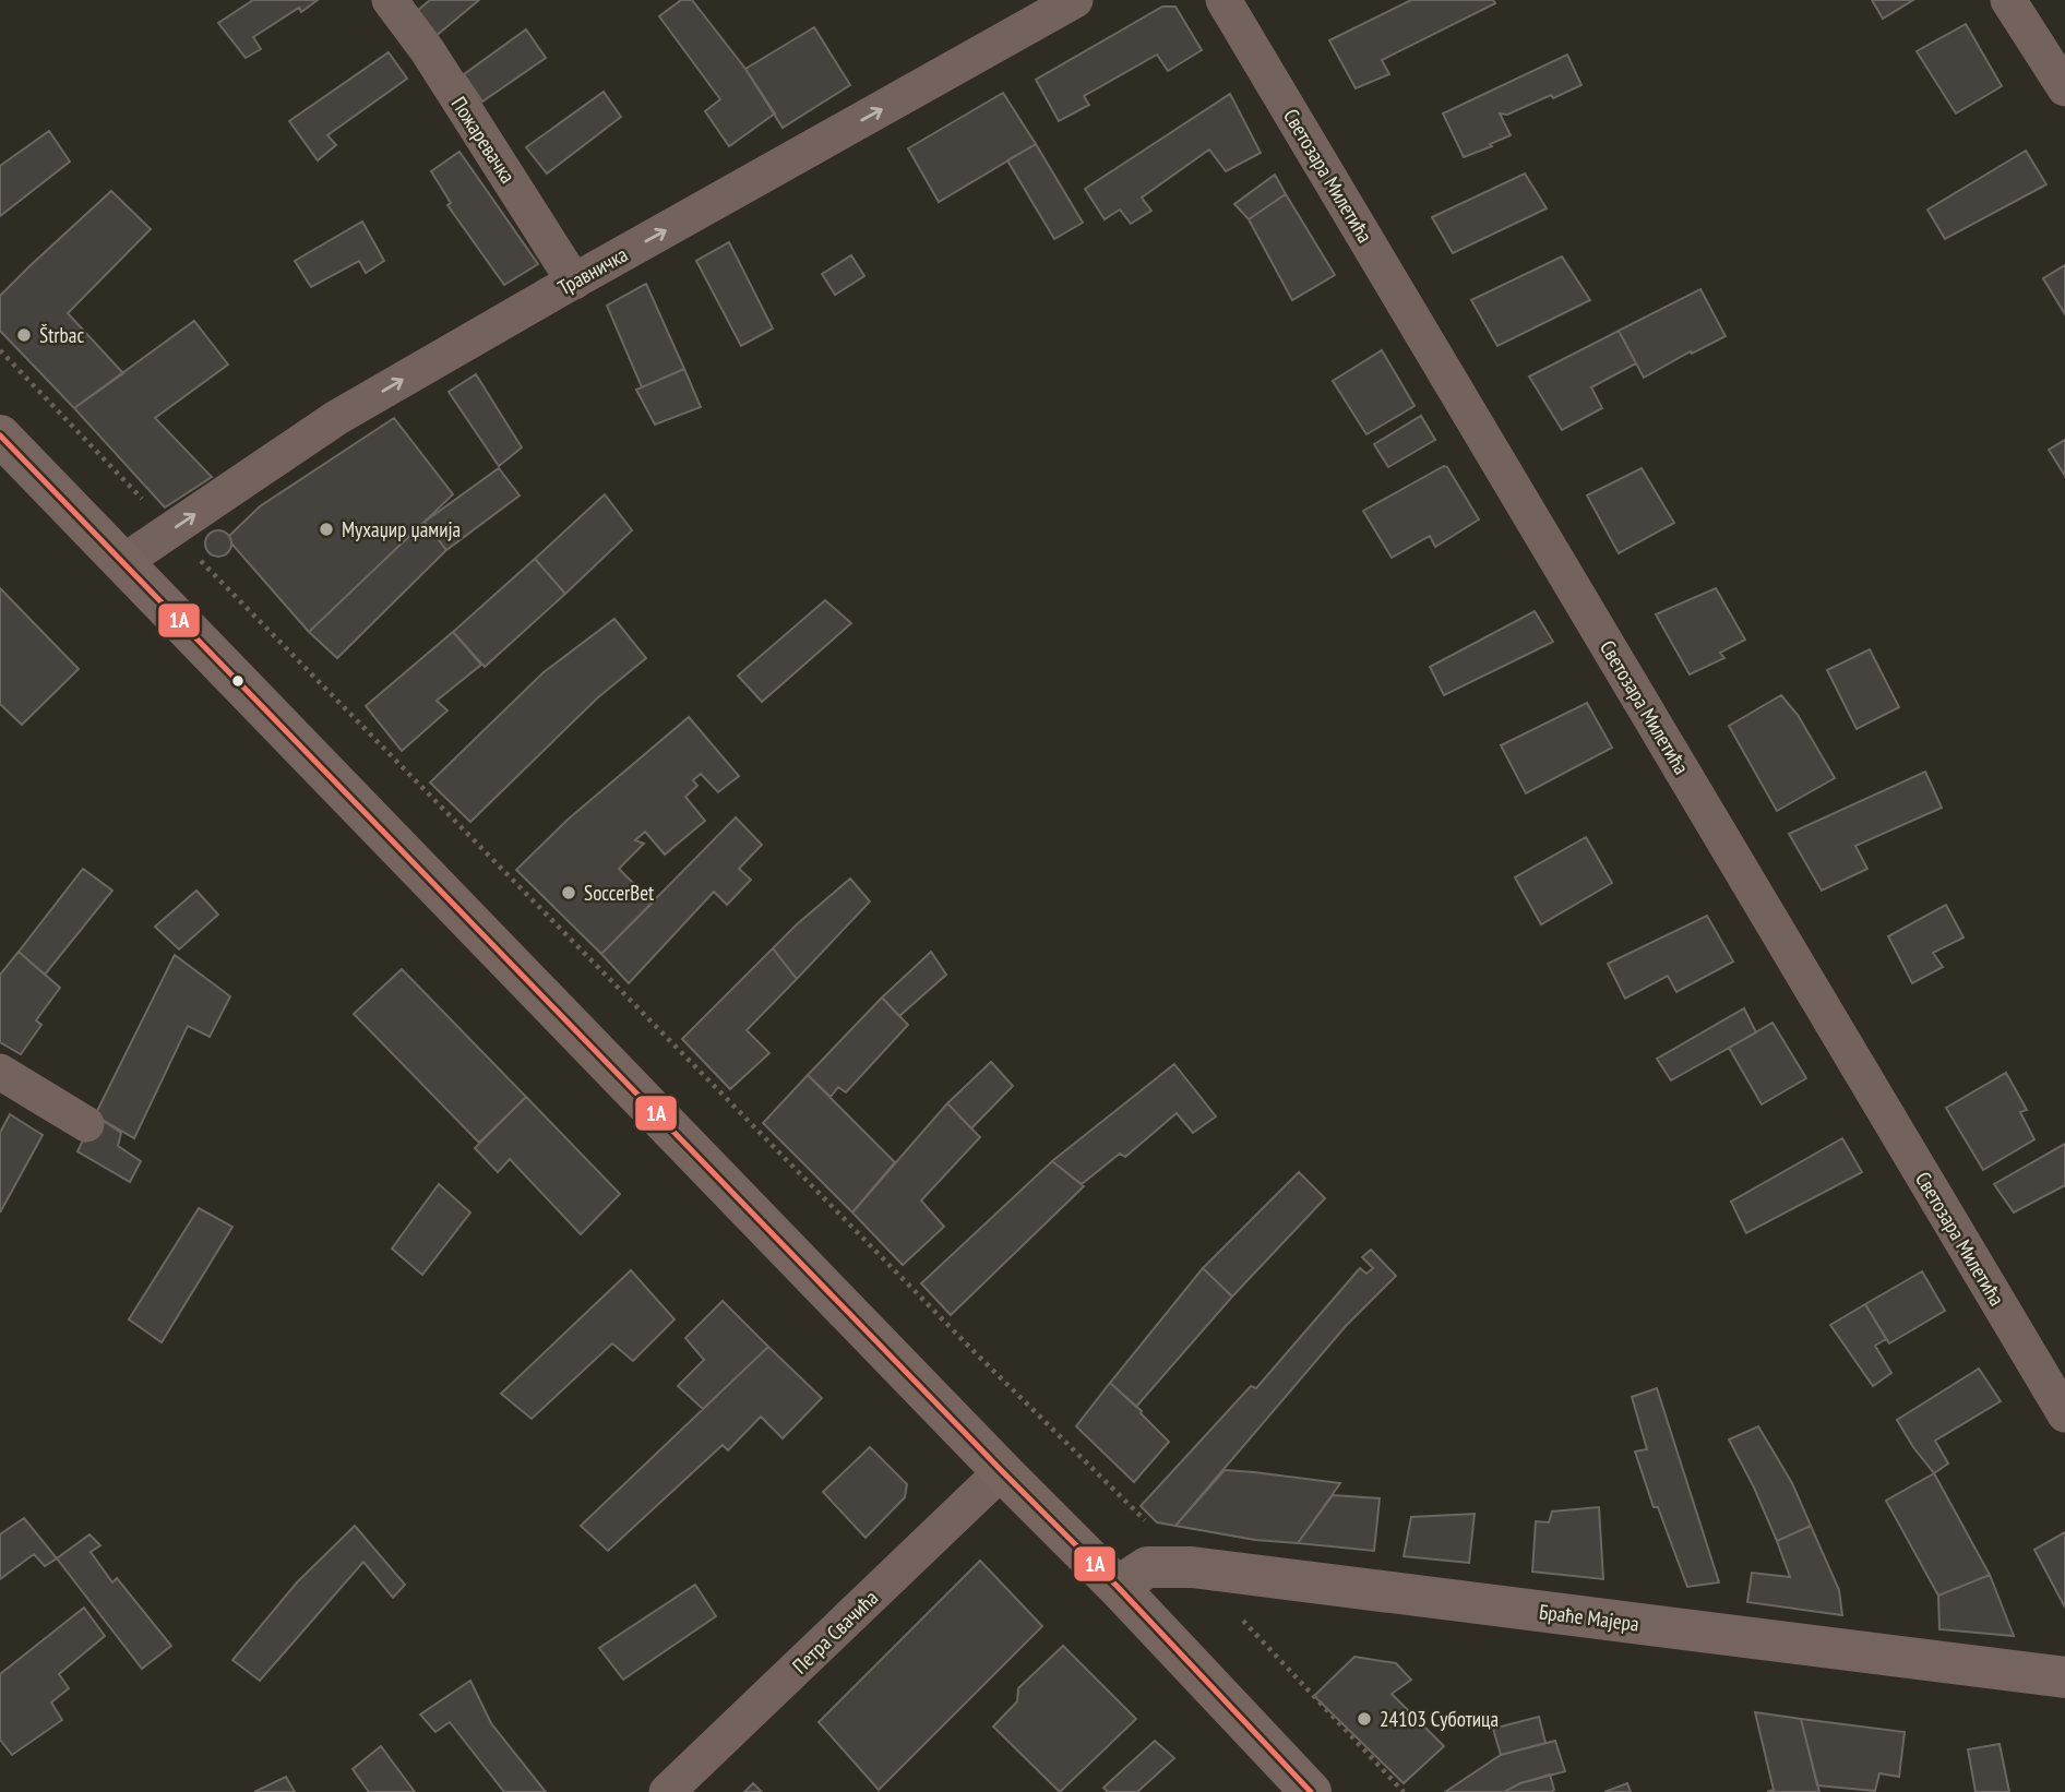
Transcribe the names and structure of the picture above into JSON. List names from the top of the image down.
{
  "streets": {
    "main road": ["Браће Мајера"],
    "street": [
      "Пожаревачка",
      "Светозара Милетића",
      "Травничка",
      "Петра Свачића"
    ]
  },
  "crossings": [
    ["Пожаревачка", "Травничка"]
  ],
  "one_way": ["Травничка"],
  "places": [
    "Štrbac",
    "Мухаџир џамија",
    "SoccerBet",
    "24103 Суботица"
  ],
  "lines": ["transit line 1A"]
}
